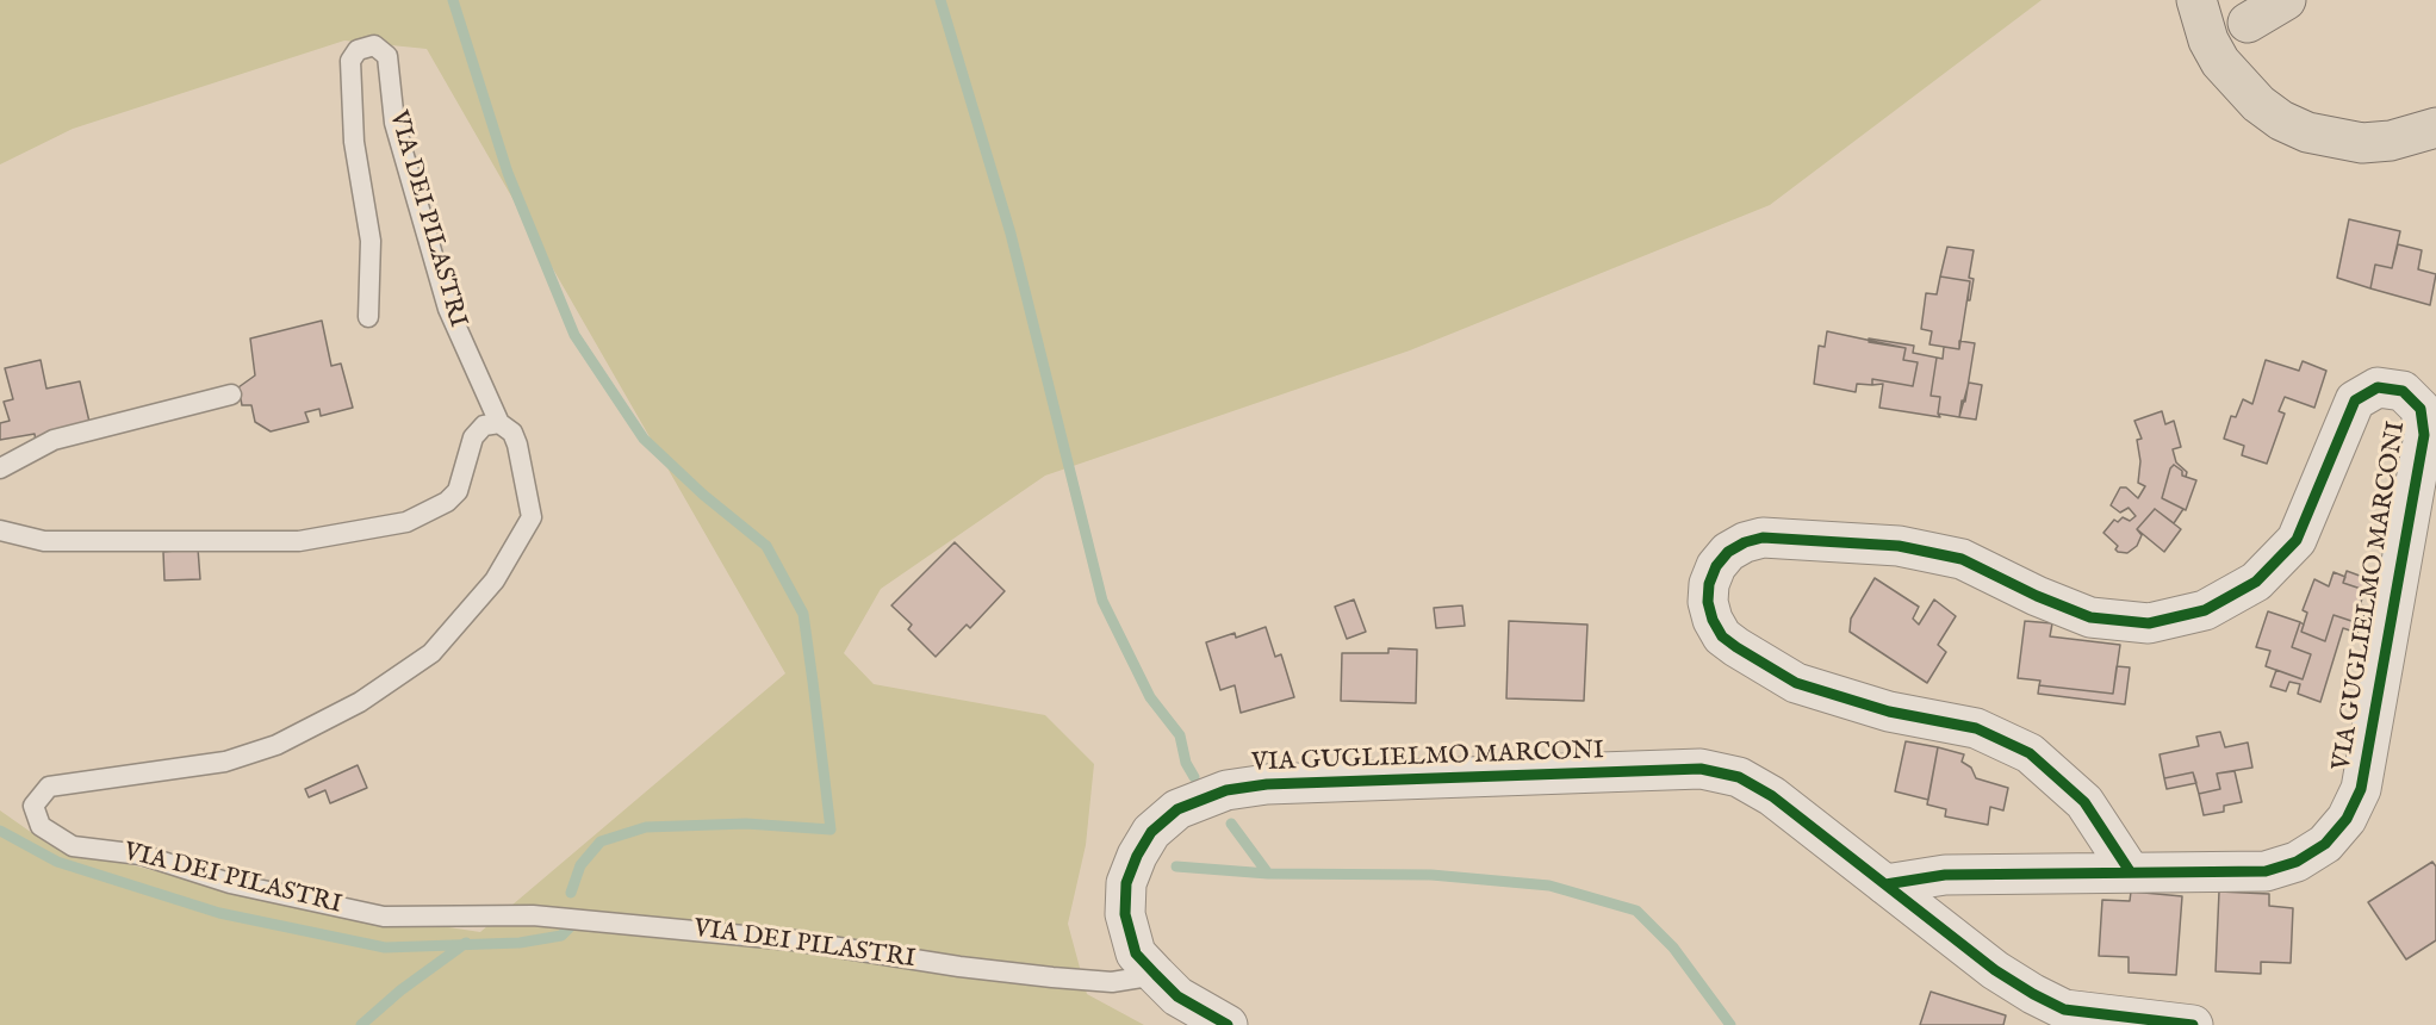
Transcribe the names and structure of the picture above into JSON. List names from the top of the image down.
{
  "streets": {
    "street": ["VIA GUGLIELMO MARCONI"],
    "lane": ["VIA DEI PILASTRI"]
  },
  "crossings": [
    ["VIA DEI PILASTRI", "VIA GUGLIELMO MARCONI"]
  ]
}
